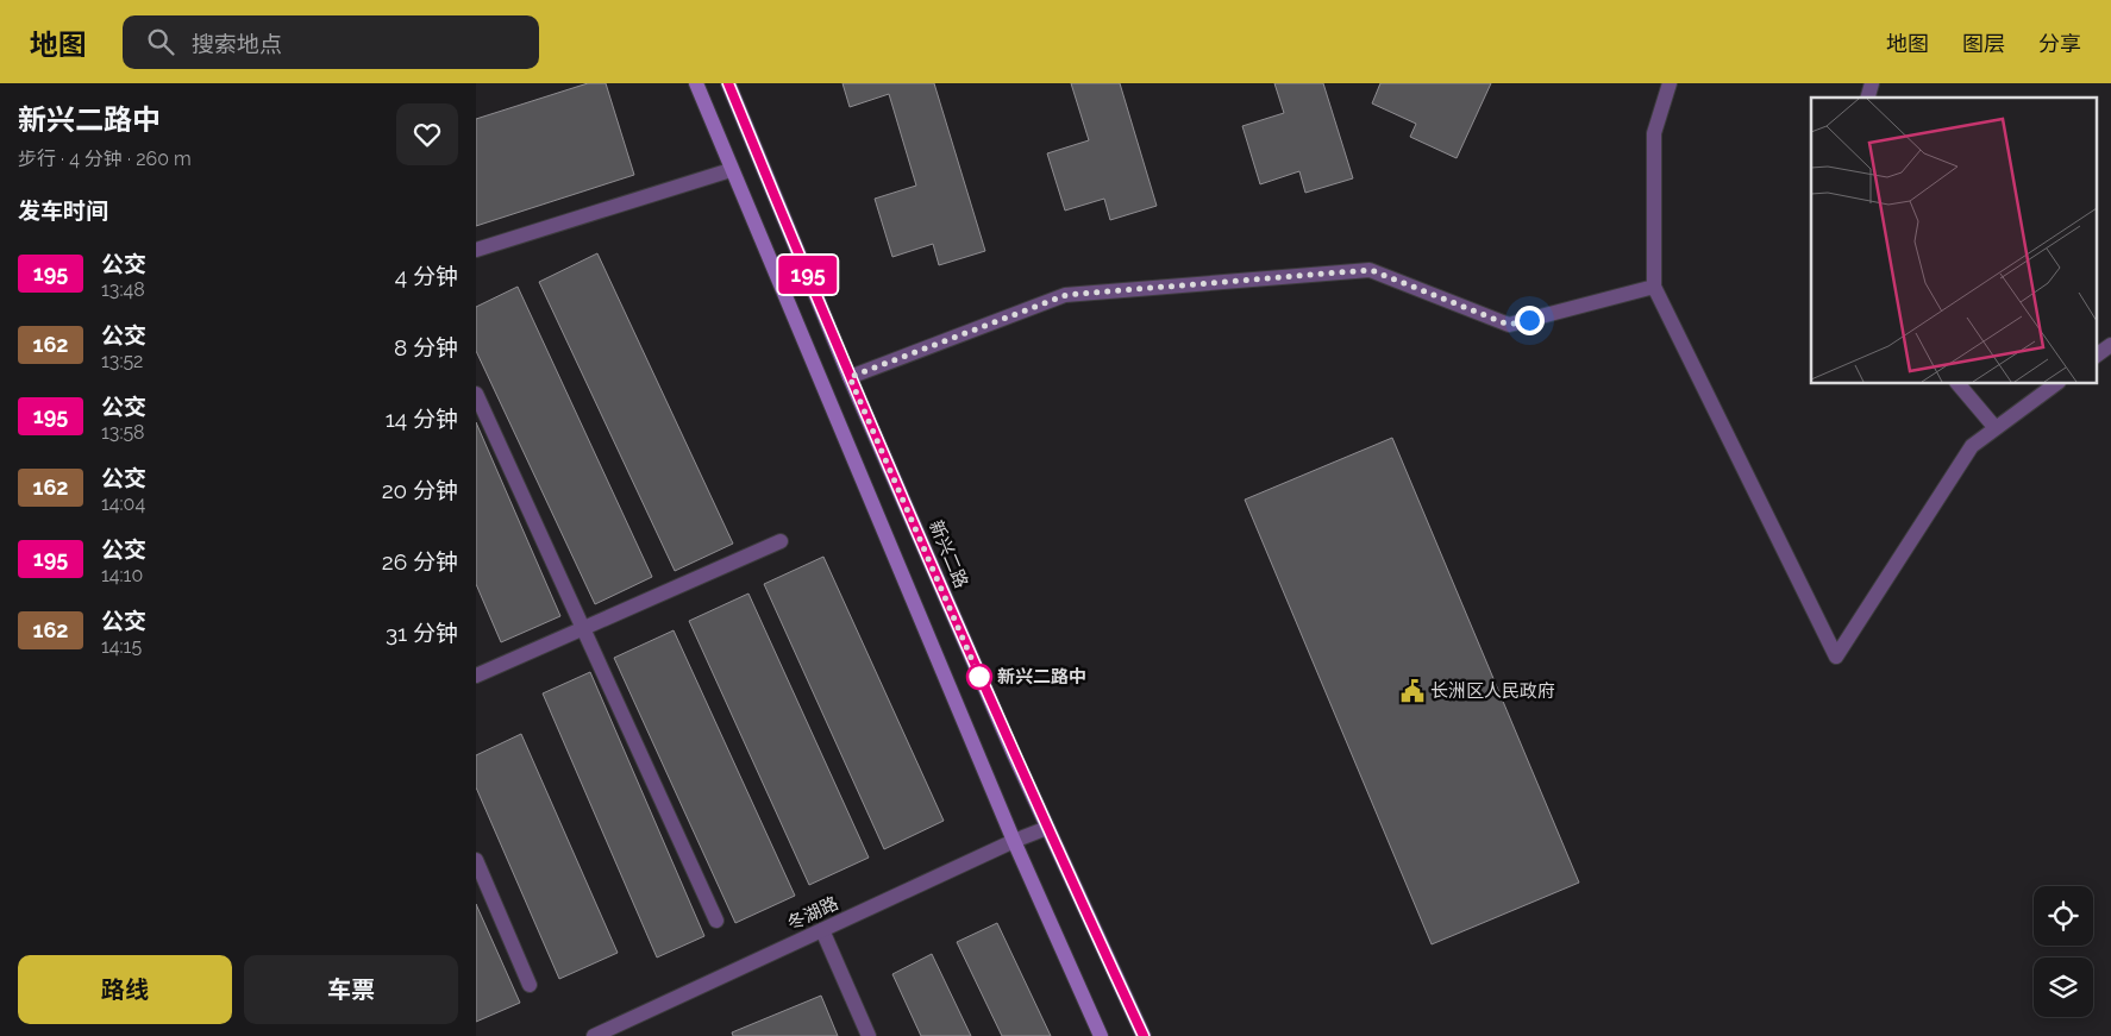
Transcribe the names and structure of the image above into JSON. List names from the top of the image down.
{
  "streets": {
    "main road": ["新兴二路"],
    "street": ["冬湖路"]
  },
  "crossings": [
    ["新兴二路", "冬湖路"]
  ],
  "places": {
    "other": ["新兴二路中"],
    "public building": ["长洲区人民政府"]
  },
  "lines": ["bus line 195"],
  "page": {
    "header": "地图",
    "search": "搜索地点",
    "nav": ["地图", "图层", "分享"],
    "heading": [
      ["新兴二路中", "步行 · 4 分钟 · 260 m"],
      "发车时间"
    ],
    "on_map": "195",
    "list": [
      {
        "mark": "195",
        "name": "公交",
        "note": "13:48",
        "value": "4 分钟"
      },
      {
        "mark": "162",
        "name": "公交",
        "note": "13:52",
        "value": "8 分钟"
      },
      {
        "mark": "195",
        "name": "公交",
        "note": "13:58",
        "value": "14 分钟"
      },
      {
        "mark": "162",
        "name": "公交",
        "note": "14:04",
        "value": "20 分钟"
      },
      {
        "mark": "195",
        "name": "公交",
        "note": "14:10",
        "value": "26 分钟"
      },
      {
        "mark": "162",
        "name": "公交",
        "note": "14:15",
        "value": "31 分钟"
      }
    ],
    "buttons": ["路线", "车票"]
  }
}
